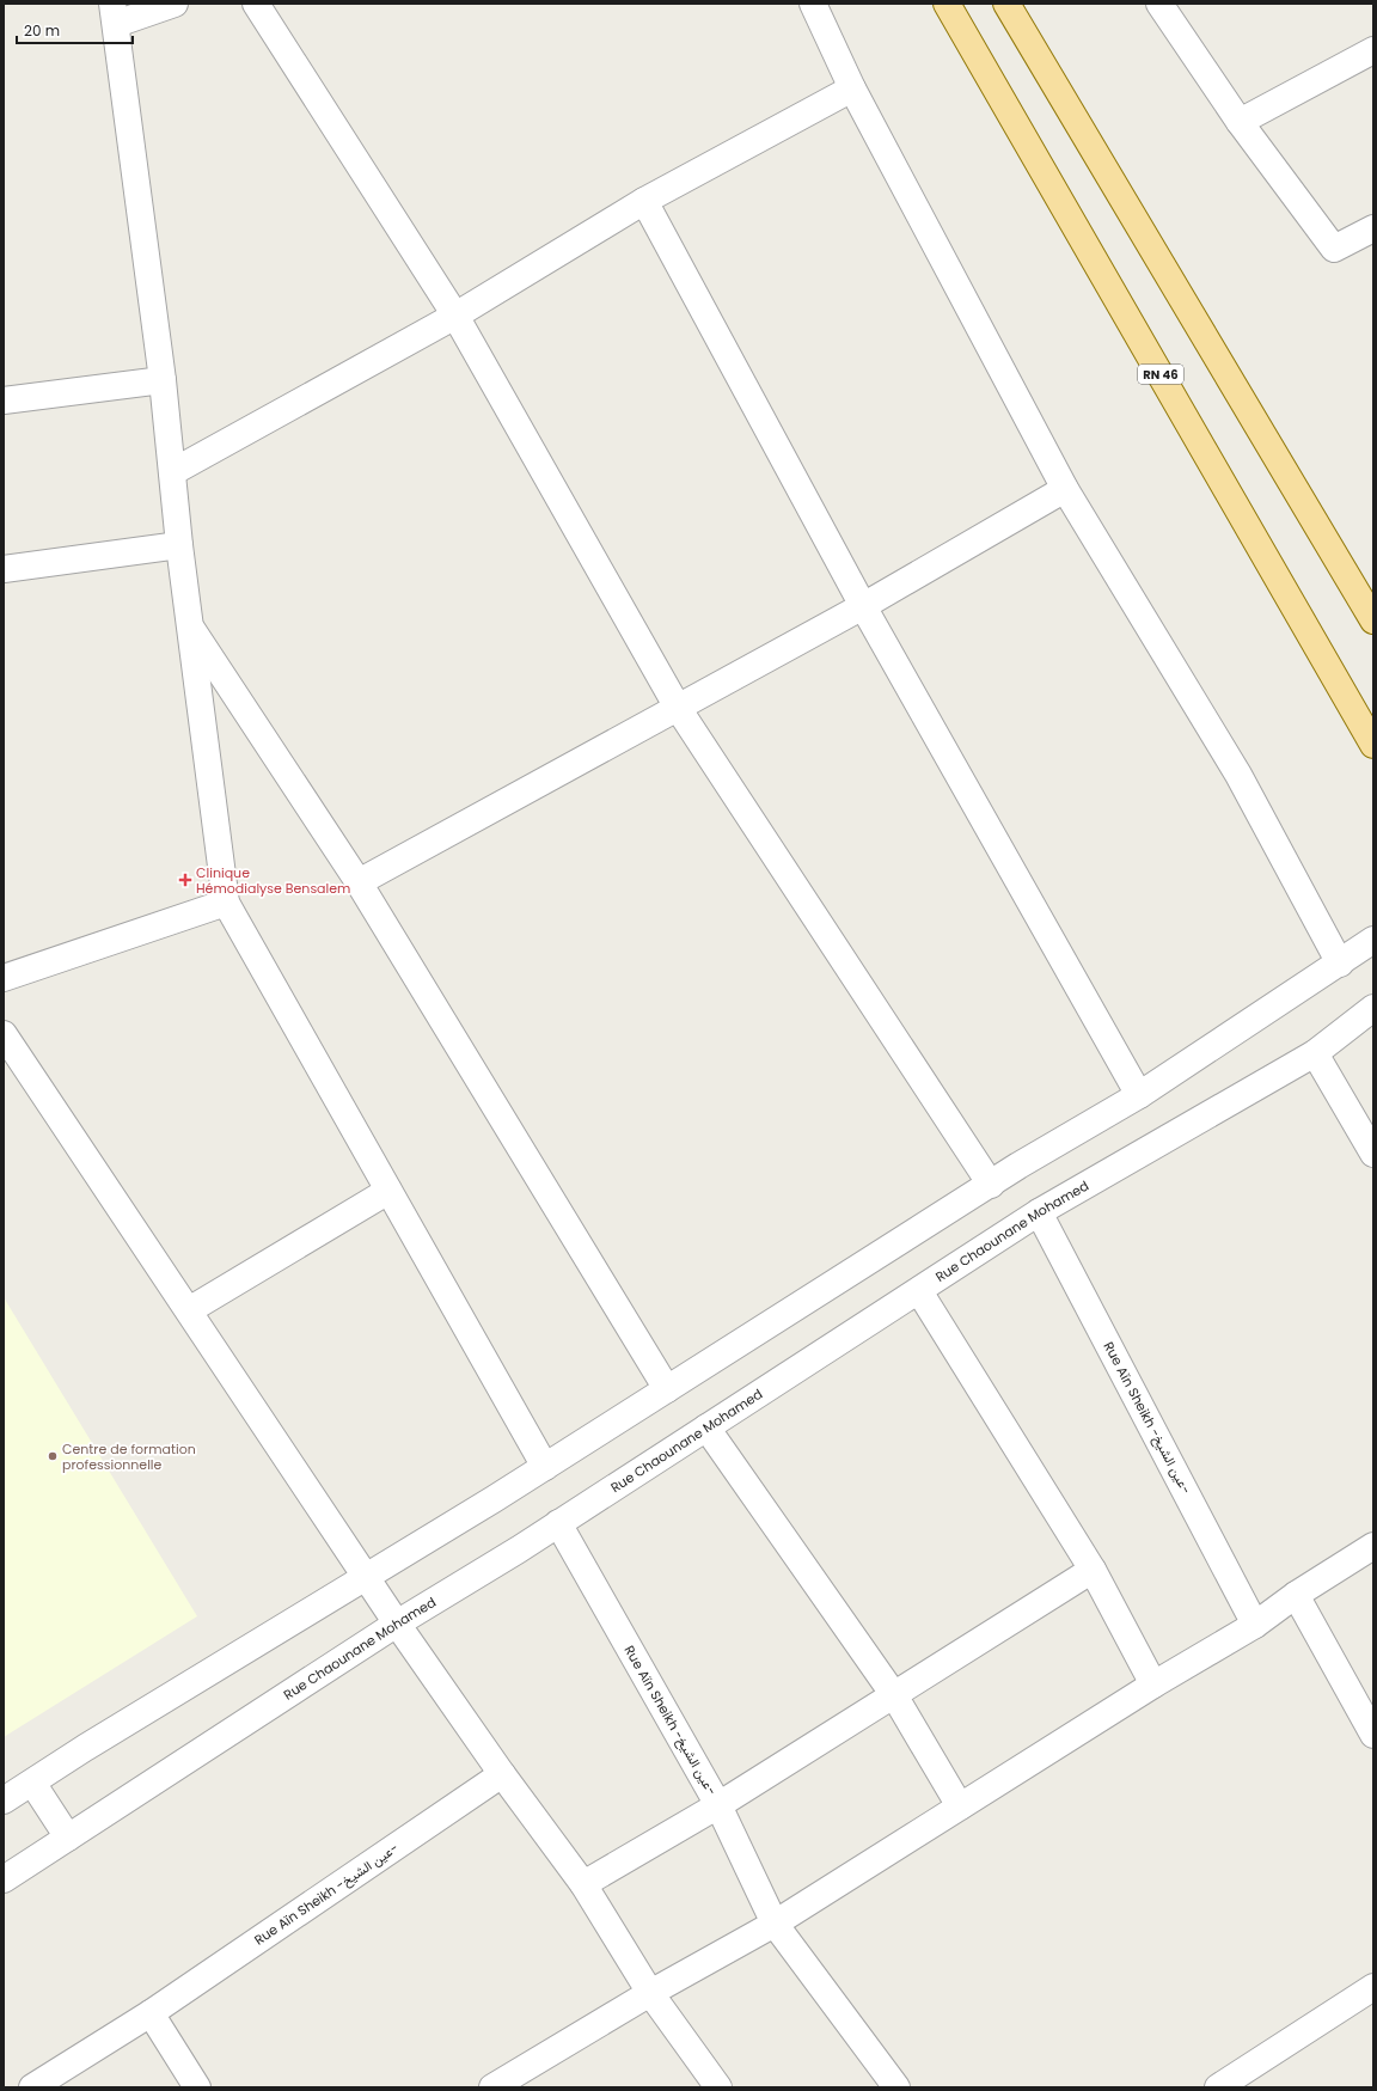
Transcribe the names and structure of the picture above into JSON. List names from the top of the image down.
{
  "streets": {
    "main road": ["RN 46"],
    "street": ["Rue Chaounane Mohamed", "Rue Aïn Sheikh -عين الشيخ-"]
  },
  "crossings": [
    ["Rue Chaounane Mohamed", "Rue Aïn Sheikh -عين الشيخ-"]
  ],
  "places": {
    "health": ["Clinique Hémodialyse Bensalem"],
    "other": ["Centre de formation professionnelle"]
  },
  "scale_bar": "20 m"
}
